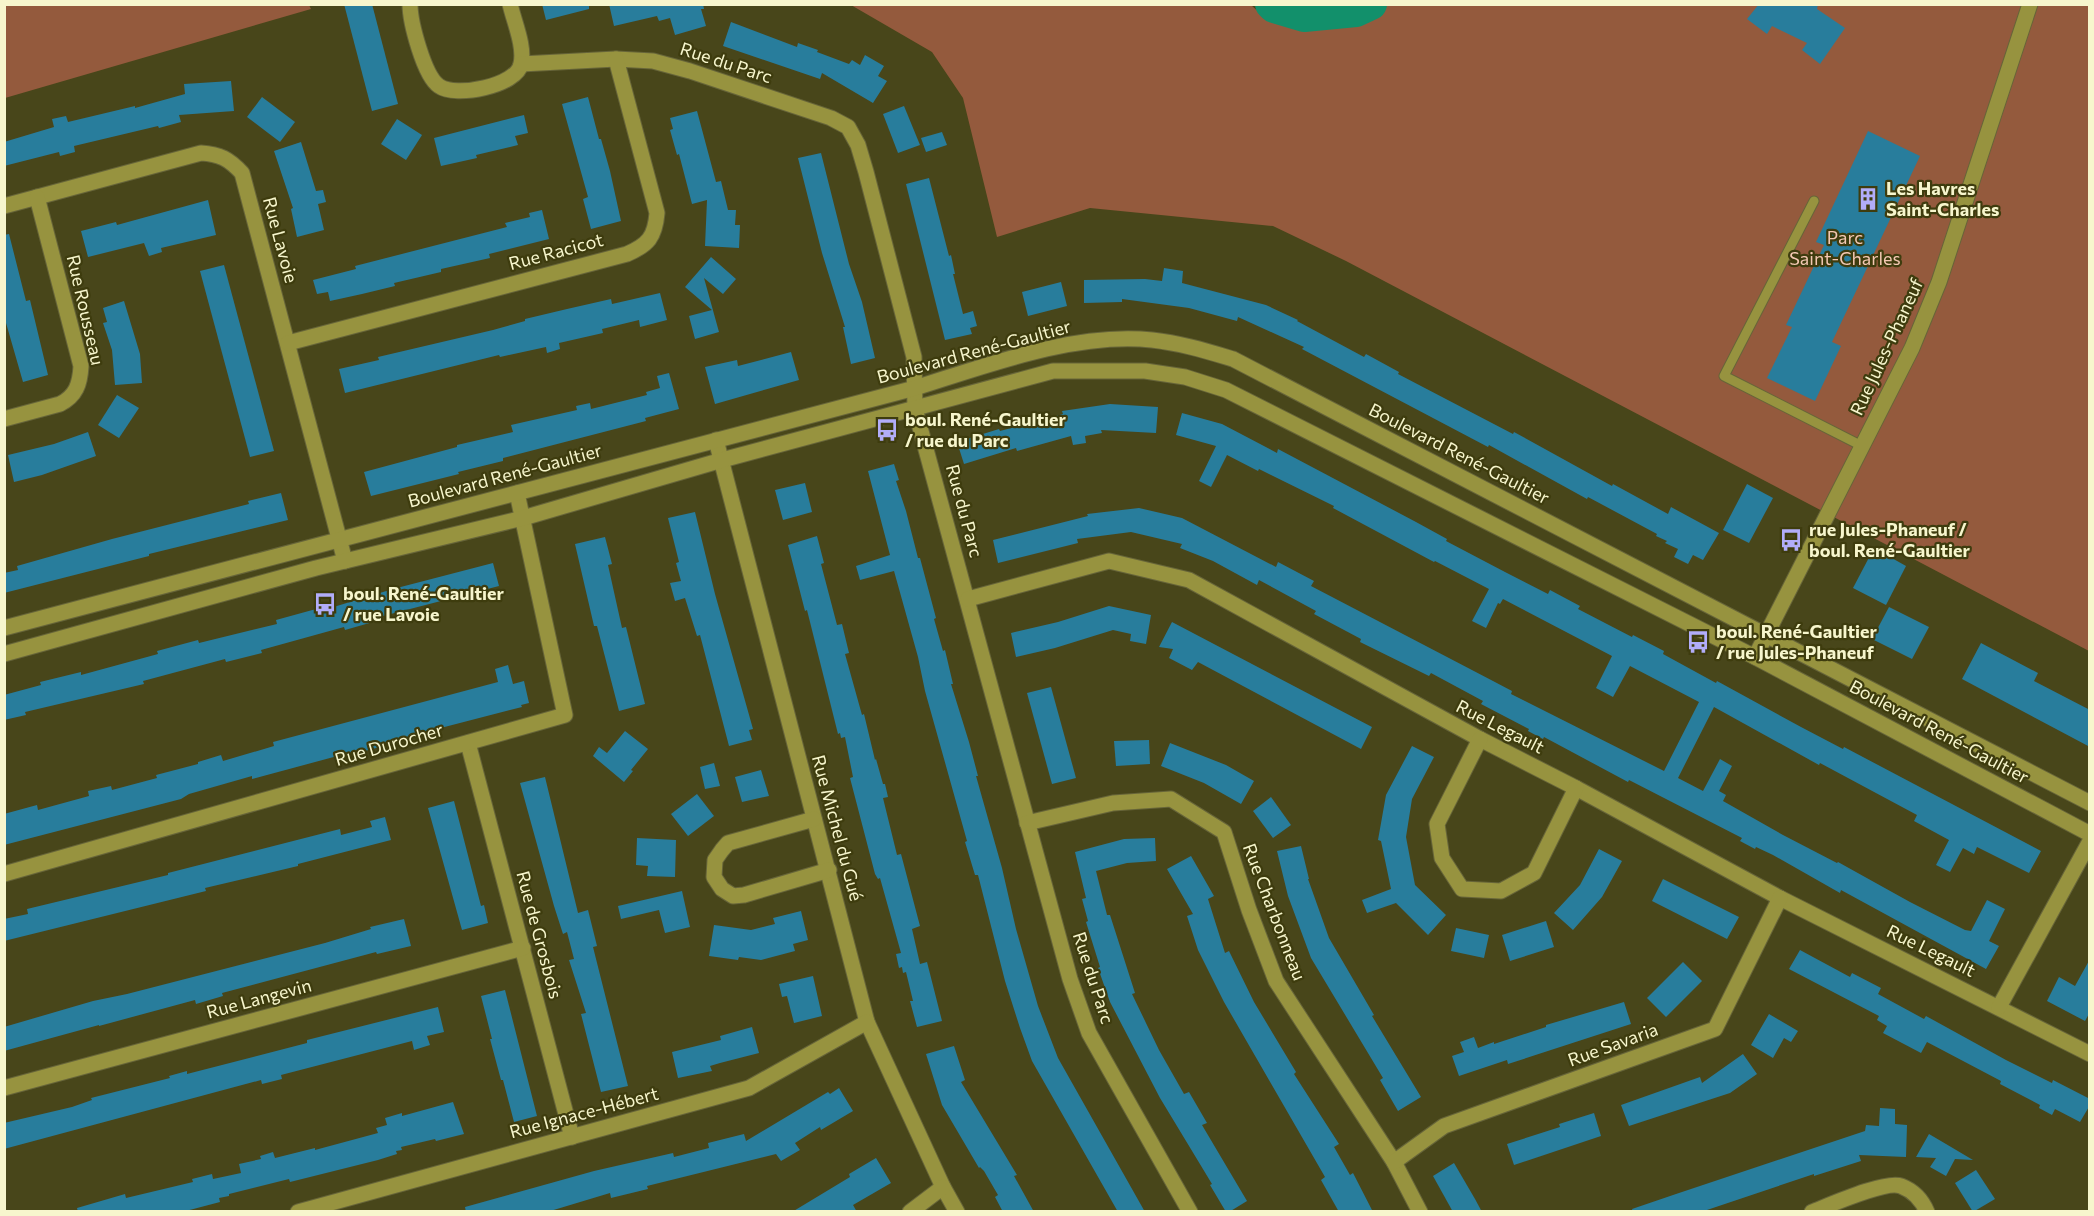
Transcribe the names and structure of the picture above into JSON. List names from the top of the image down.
{
  "streets": {
    "street": [
      "Rue du Parc",
      "Rue Lavoie",
      "Rue Racicot",
      "Rue Rousseau",
      "Rue Jules-Phaneuf",
      "Boulevard René-Gaultier",
      "Rue Legault",
      "Rue Durocher",
      "Rue Michel du Gué",
      "Rue Charbonneau",
      "Rue de Grosbois",
      "Rue Langevin",
      "Rue Savaria",
      "Rue Ignace-Hébert"
    ]
  },
  "crossings": [
    ["Rue du Parc", "Rue Racicot"],
    ["Rue du Parc", "Boulevard René-Gaultier"],
    ["Rue du Parc", "Rue Legault"],
    ["Rue du Parc", "Rue Charbonneau"],
    ["Rue Lavoie", "Rue Racicot"],
    ["Rue Lavoie", "Rue Rousseau"],
    ["Rue Lavoie", "Boulevard René-Gaultier"],
    ["Rue Jules-Phaneuf", "Boulevard René-Gaultier"],
    ["Boulevard René-Gaultier", "Rue Durocher"],
    ["Boulevard René-Gaultier", "Rue Michel du Gué"],
    ["Rue Legault", "Rue Savaria"],
    ["Rue Durocher", "Rue de Grosbois"],
    ["Rue Michel du Gué", "Rue Ignace-Hébert"],
    ["Rue Charbonneau", "Rue Savaria"],
    ["Rue de Grosbois", "Rue Langevin"],
    ["Rue de Grosbois", "Rue Ignace-Hébert"]
  ],
  "parks": ["Parc Saint-Charles"],
  "places": {
    "building": ["Les Havres Saint-Charles"],
    "bus stop": [
      "boul. René-Gaultier / rue du Parc",
      "rue Jules-Phaneuf / boul. René-Gaultier",
      "boul. René-Gaultier / rue Lavoie",
      "boul. René-Gaultier / rue Jules-Phaneuf"
    ]
  }
}
